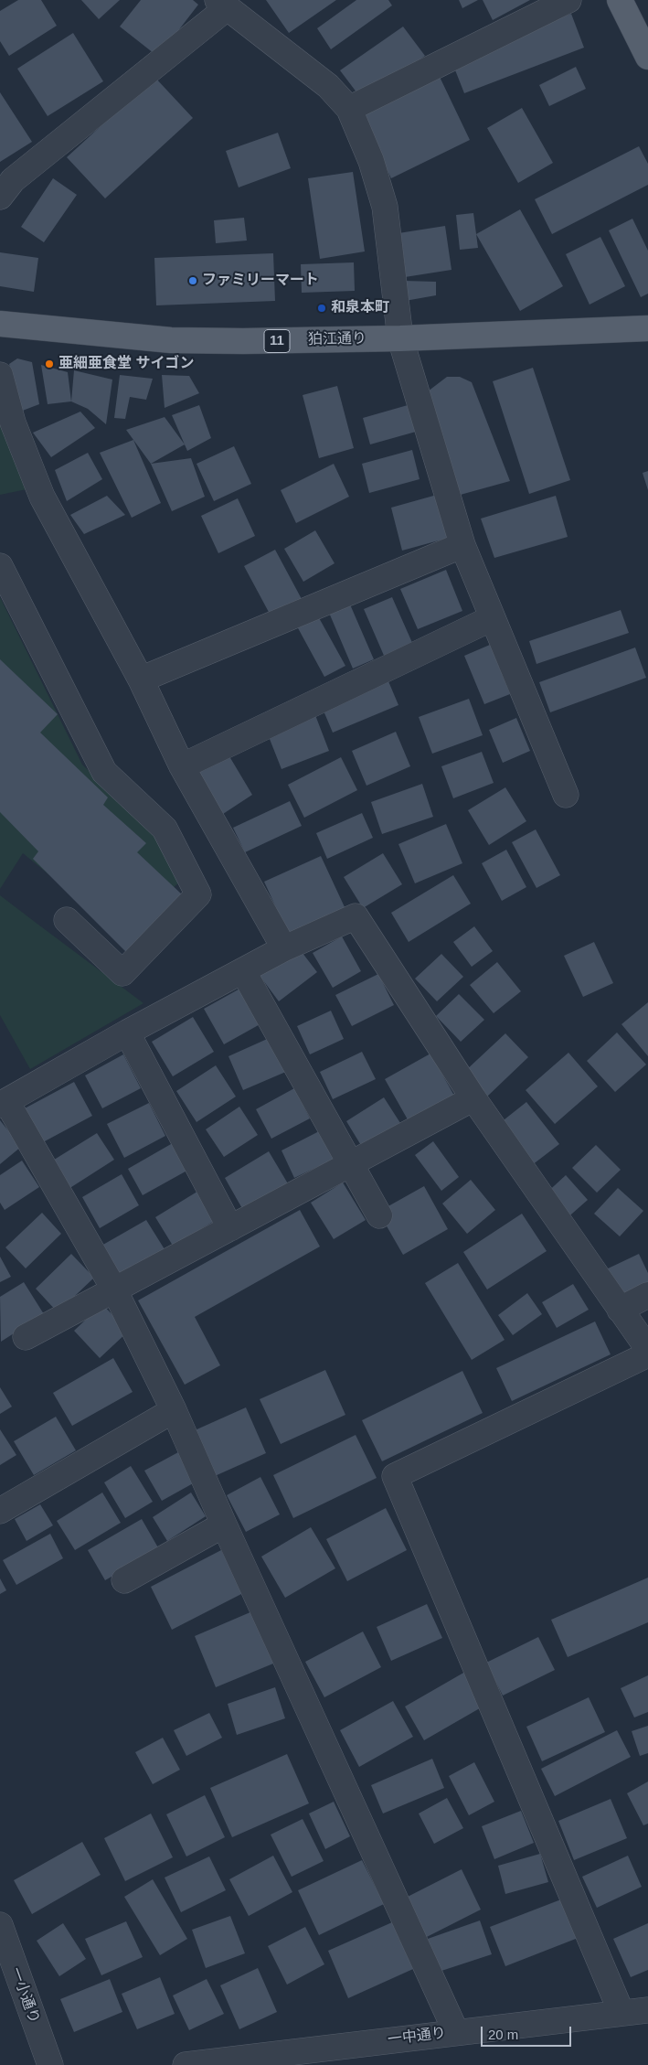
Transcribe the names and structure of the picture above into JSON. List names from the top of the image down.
{
  "streets": {
    "main road": ["狛江通り", "11"],
    "street": ["一小通り", "一中通り"]
  },
  "places": ["ファミリーマート", "和泉本町", "亜細亜食堂 サイゴン"],
  "scale_bar": "20 m"
}
